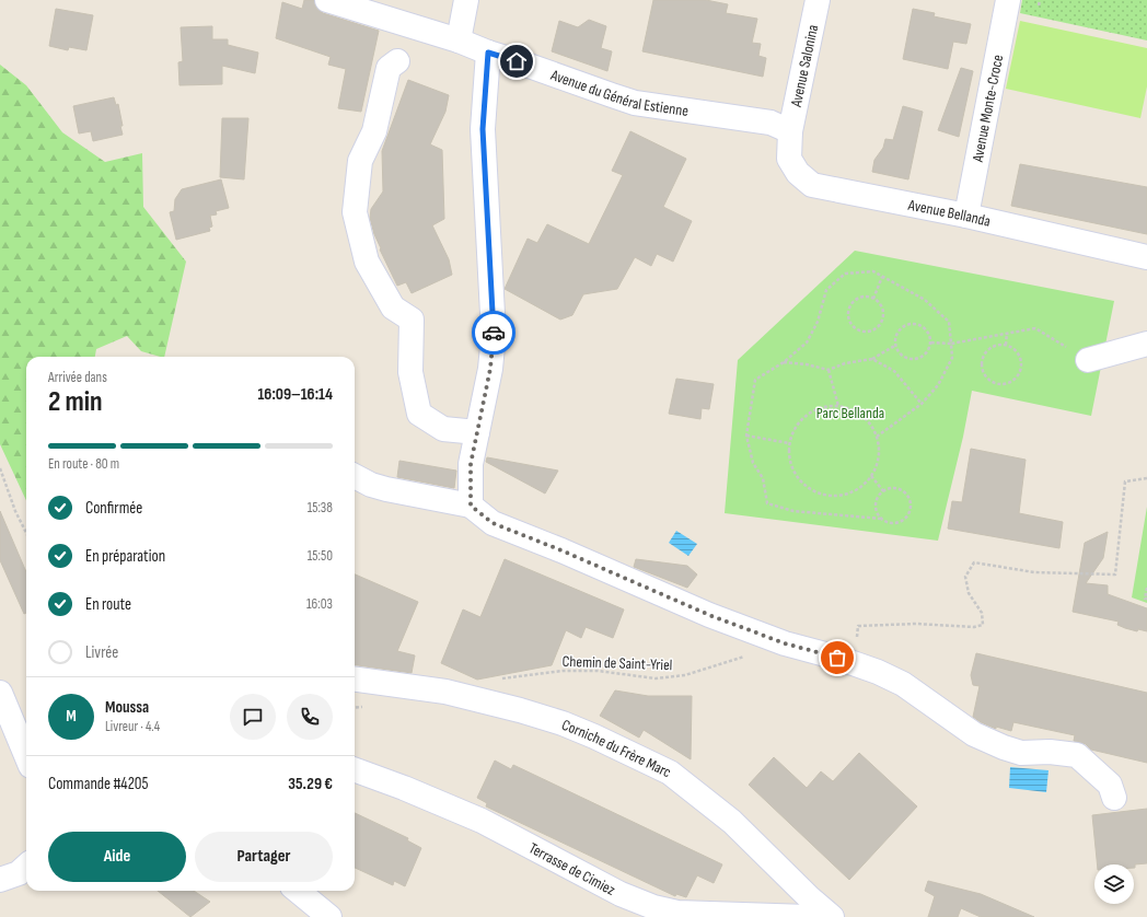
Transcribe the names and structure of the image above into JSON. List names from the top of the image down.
{
  "streets": {
    "street": [
      "Avenue Salonina",
      "Avenue du Général Estienne",
      "Avenue Monte-Croce",
      "Avenue Bellanda",
      "Corniche du Frère Marc",
      "Terrasse de Cimiez"
    ],
    "path": ["Chemin de Saint-Yriel"]
  },
  "crossings": [
    ["Avenue Salonina", "Avenue du Général Estienne"],
    ["Avenue Salonina", "Avenue Bellanda"],
    ["Avenue du Général Estienne", "Avenue Bellanda"],
    ["Avenue Monte-Croce", "Avenue Bellanda"]
  ],
  "parks": ["Parc Bellanda"],
  "page": {
    "heading": ["2 min", "Arrivée dans", "16:09–16:14"],
    "panel": [
      "Moussa",
      "Livreur · 4.4",
      "Commande #4205",
      "35.29 €"
    ],
    "bar": "En route · 80 m",
    "list": [
      ["Confirmée", "15:38"],
      ["En préparation", "15:50"],
      ["En route", "16:03"],
      "Livrée"
    ],
    "round": "M",
    "buttons": ["Aide", "Partager"]
  }
}
